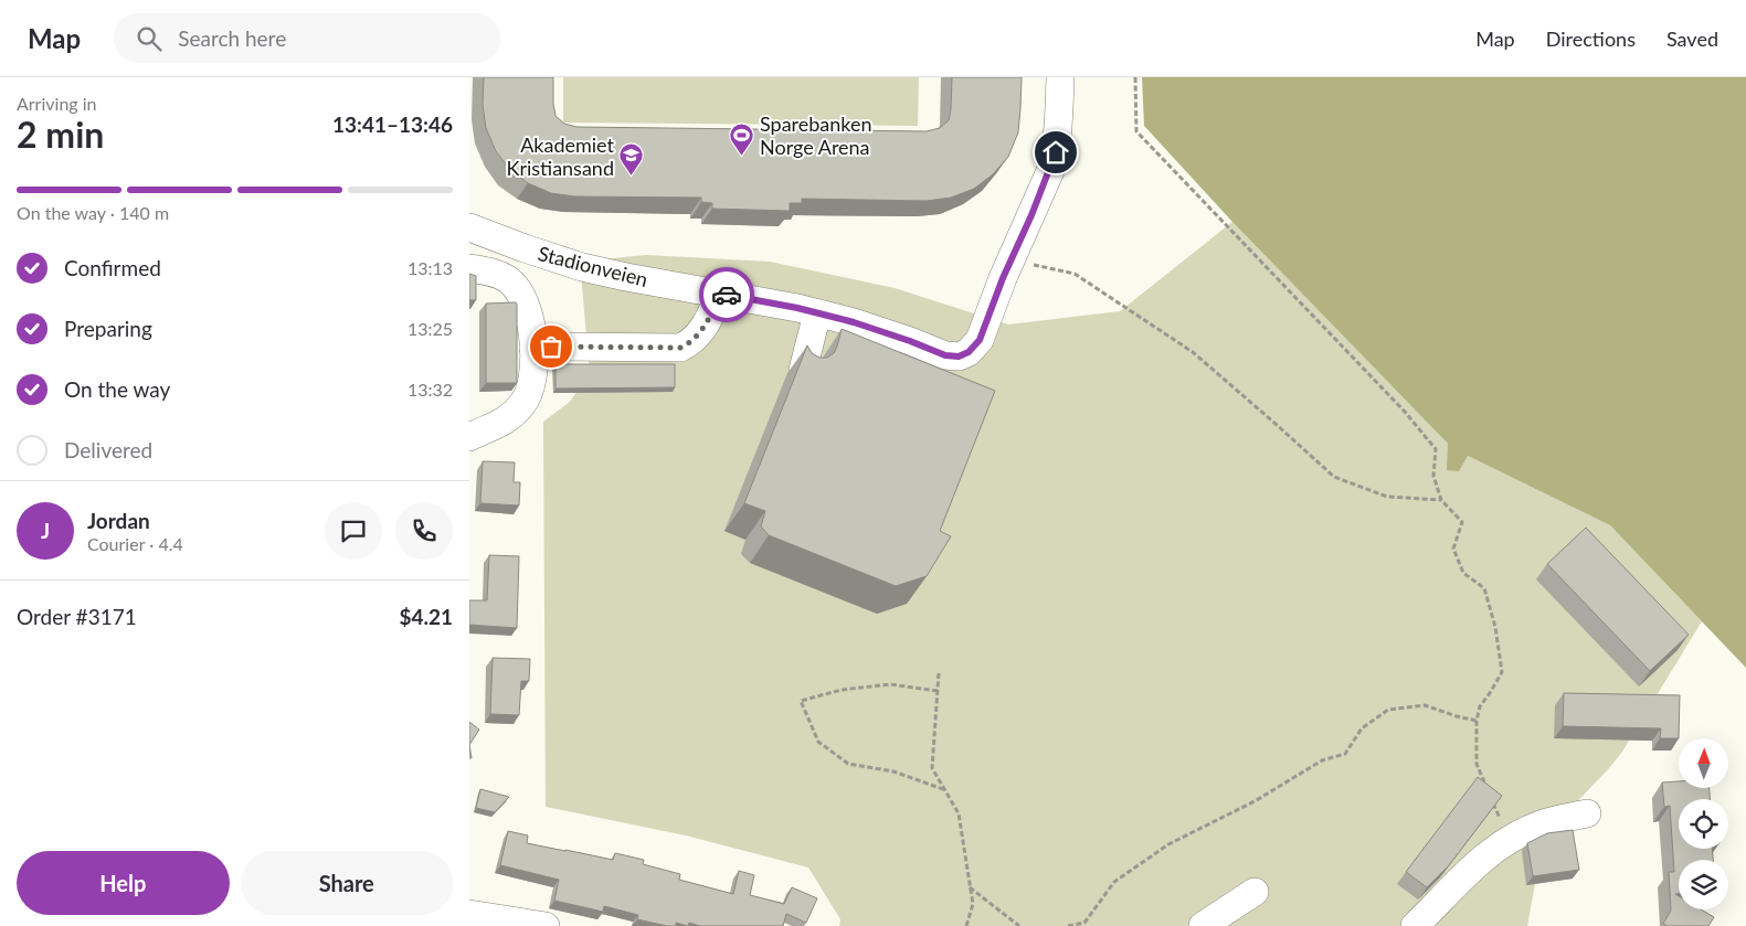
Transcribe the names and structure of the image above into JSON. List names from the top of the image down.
{
  "streets": {
    "street": ["Stadionveien"]
  },
  "places": {
    "sports": ["Sparebanken Norge Arena"],
    "school or university": ["Akademiet Kristiansand"]
  },
  "north": "top",
  "page": {
    "header": "Map",
    "search": "Search here",
    "nav": ["Map", "Directions", "Saved"],
    "heading": ["2 min", "Arriving in", "13:41–13:46"],
    "panel": [
      "Jordan",
      "Courier · 4.4",
      "Order #3171",
      "$4.21"
    ],
    "bar": "On the way · 140 m",
    "list": [
      ["Confirmed", "13:13"],
      ["Preparing", "13:25"],
      ["On the way", "13:32"],
      "Delivered"
    ],
    "round": "J",
    "buttons": ["Help", "Share"]
  }
}
